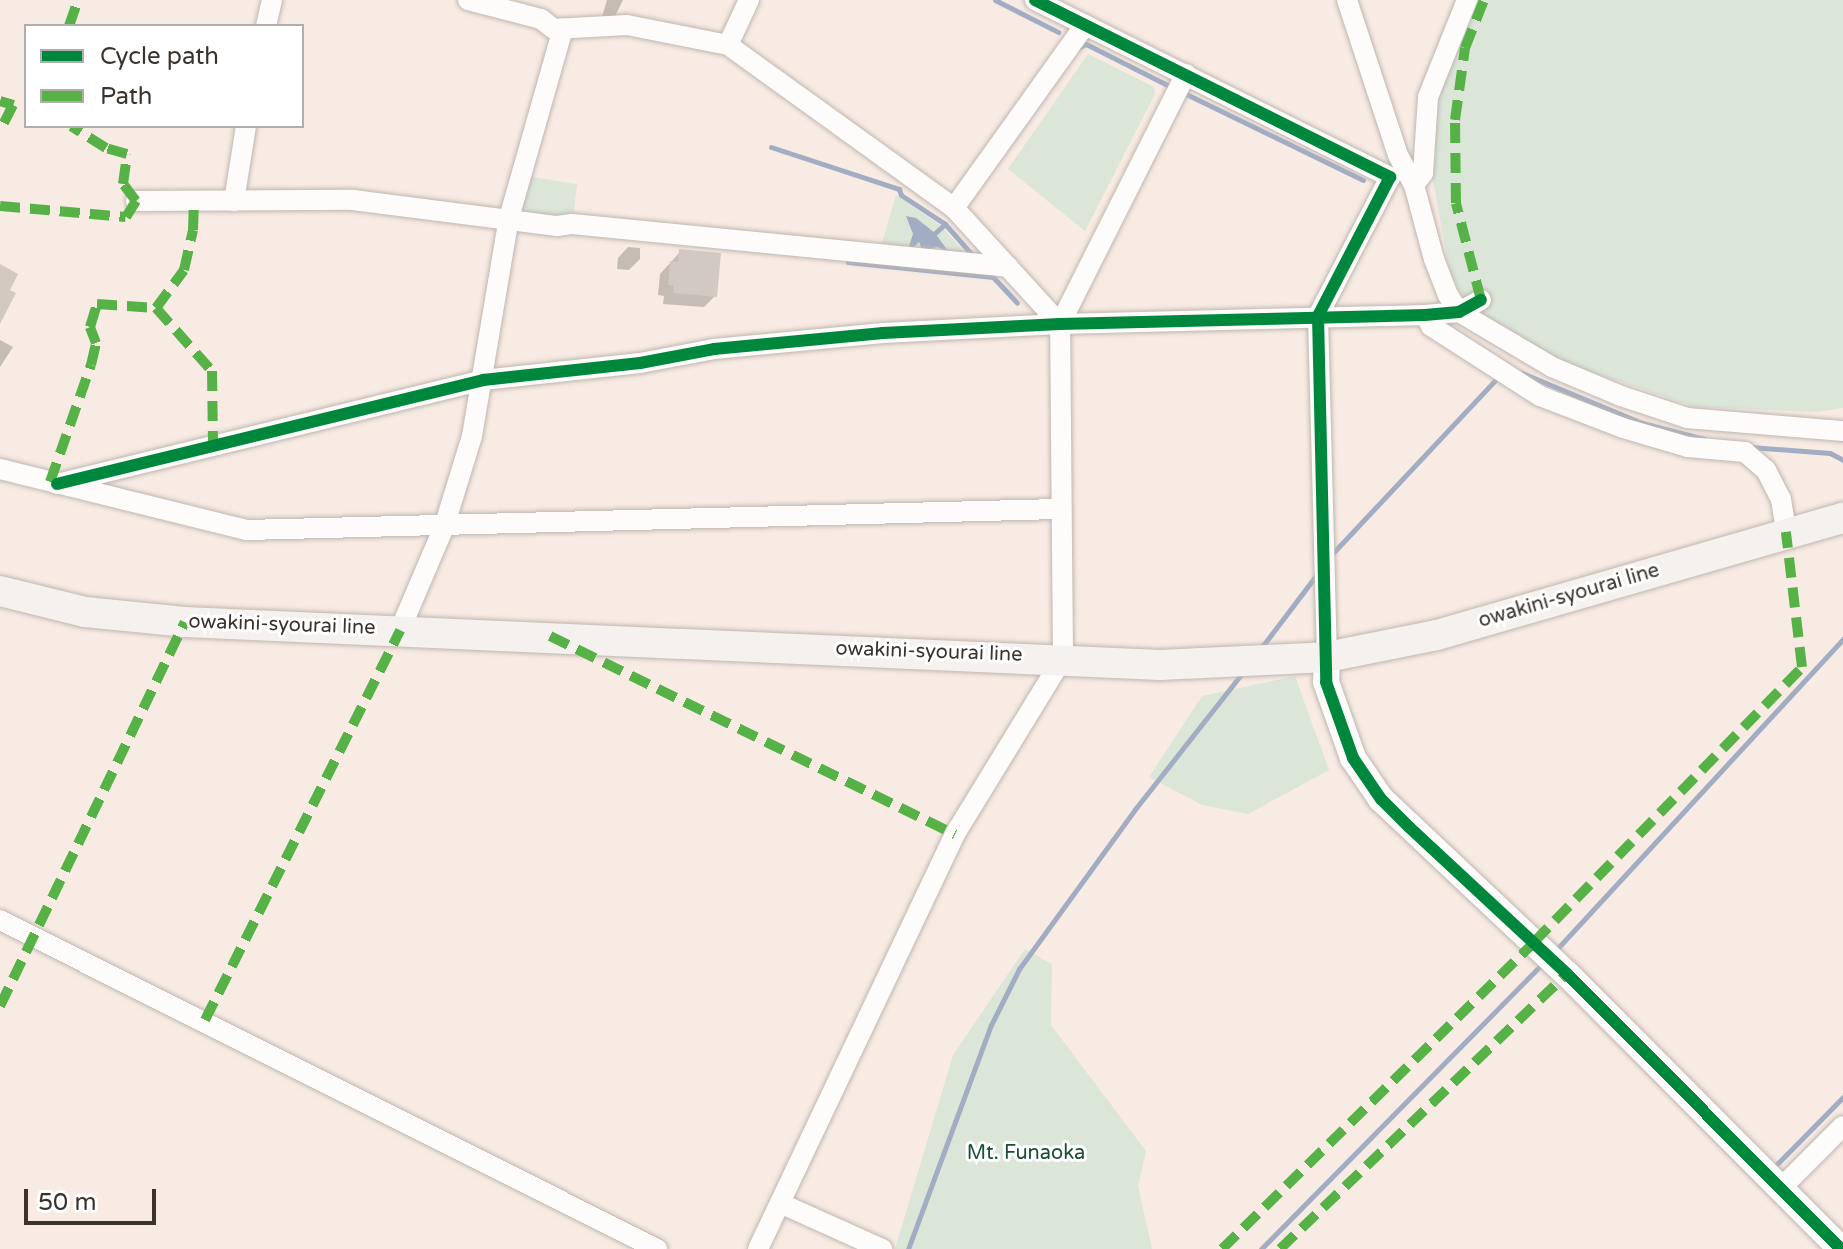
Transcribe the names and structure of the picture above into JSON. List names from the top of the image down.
{
  "streets": {
    "main road": ["owakini-syourai line"]
  },
  "parks": ["Mt. Funaoka"],
  "legend": ["Cycle path", "Path"],
  "scale_bar": "50 m"
}
